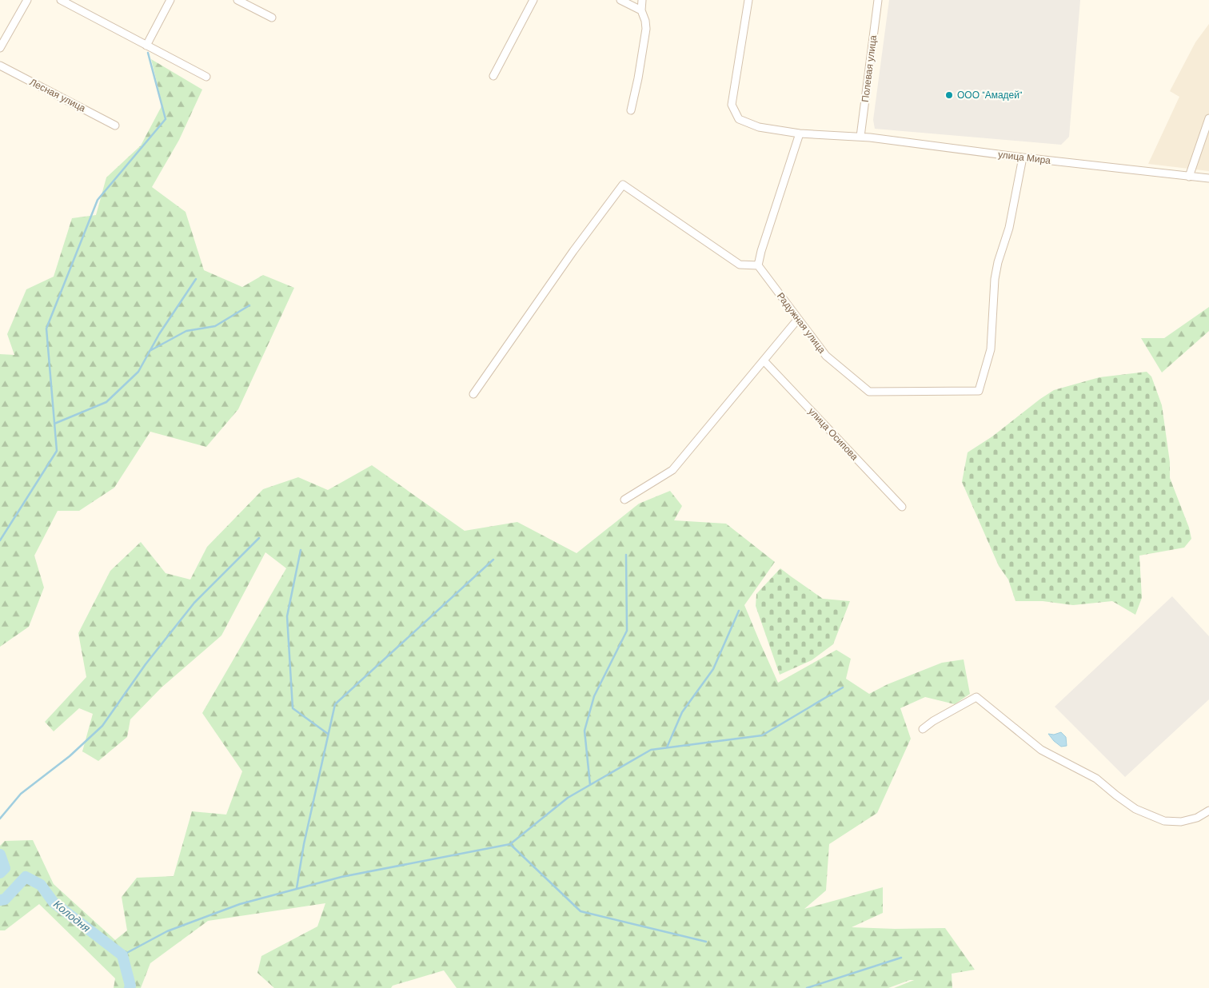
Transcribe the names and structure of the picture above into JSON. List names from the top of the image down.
{
  "streets": {
    "street": [
      "Полевая улица",
      "Лесная улица",
      "улица Мира",
      "Радужная улица",
      "улица Осипова"
    ]
  },
  "crossings": [
    ["Полевая улица", "улица Мира"],
    ["улица Мира", "Радужная улица"]
  ],
  "water": ["Колодня"],
  "places": ["ООО \"Амадей\""]
}
